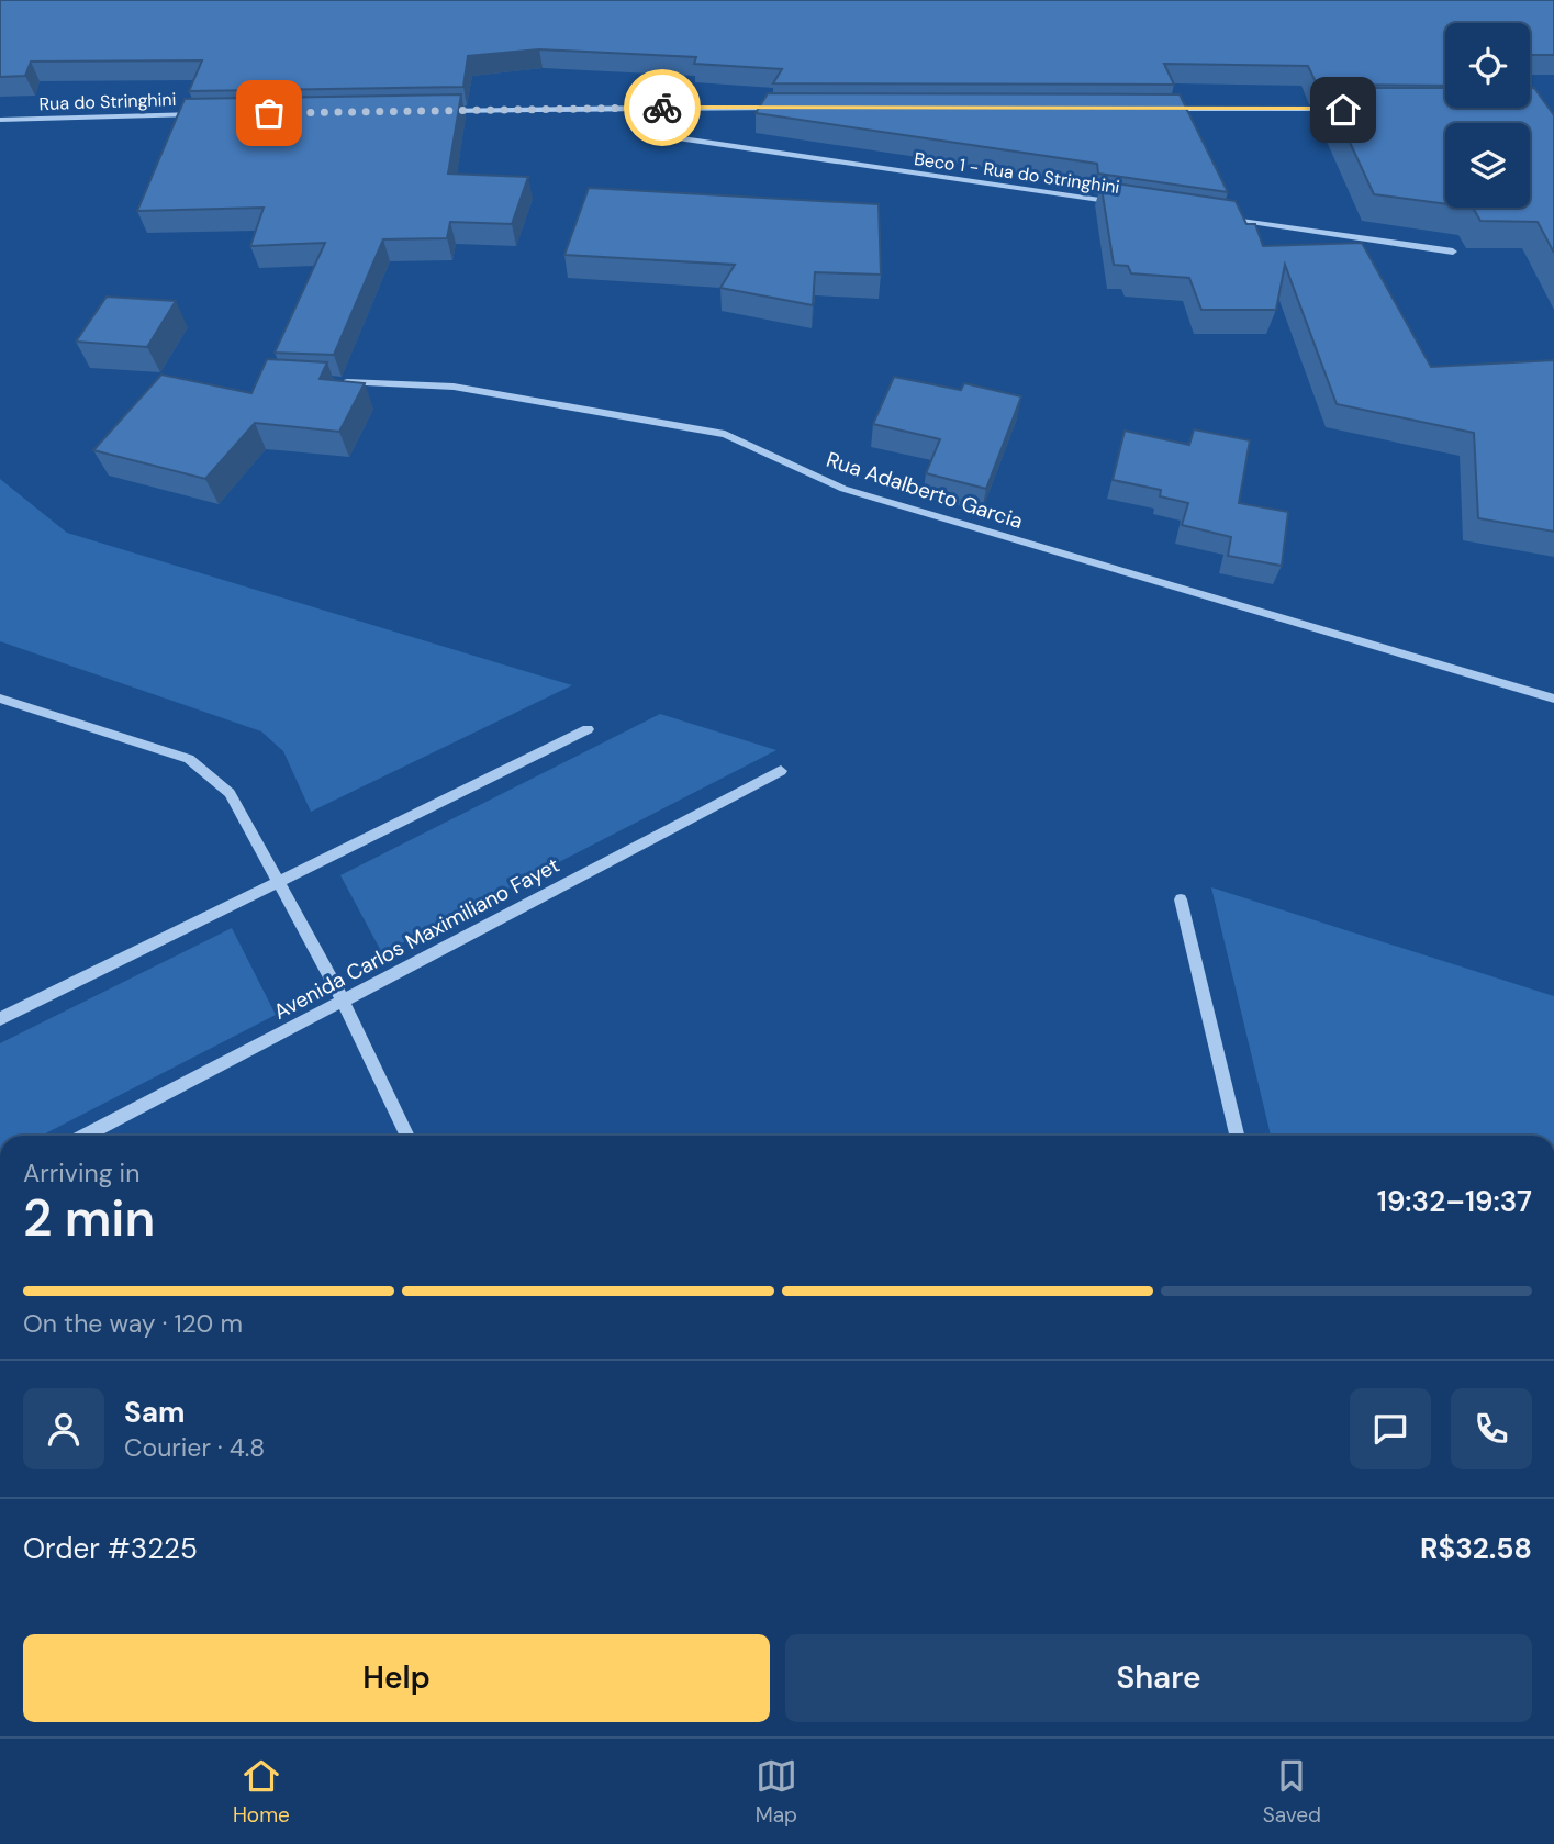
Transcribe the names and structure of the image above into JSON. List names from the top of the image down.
{
  "streets": {
    "street": [
      "Rua do Stringhini",
      "Beco 1 - Rua do Stringhini",
      "Rua Adalberto Garcia",
      "Avenida Carlos Maximiliano Fayet"
    ]
  },
  "page": {
    "heading": ["2 min", "Arriving in", "19:32–19:37"],
    "panel": [
      "Sam",
      "Courier · 4.8",
      "Order #3225",
      "R$32.58"
    ],
    "bar": "On the way · 120 m",
    "buttons": ["Help", "Share"],
    "tabs": ["Home", "Map", "Saved"]
  }
}
